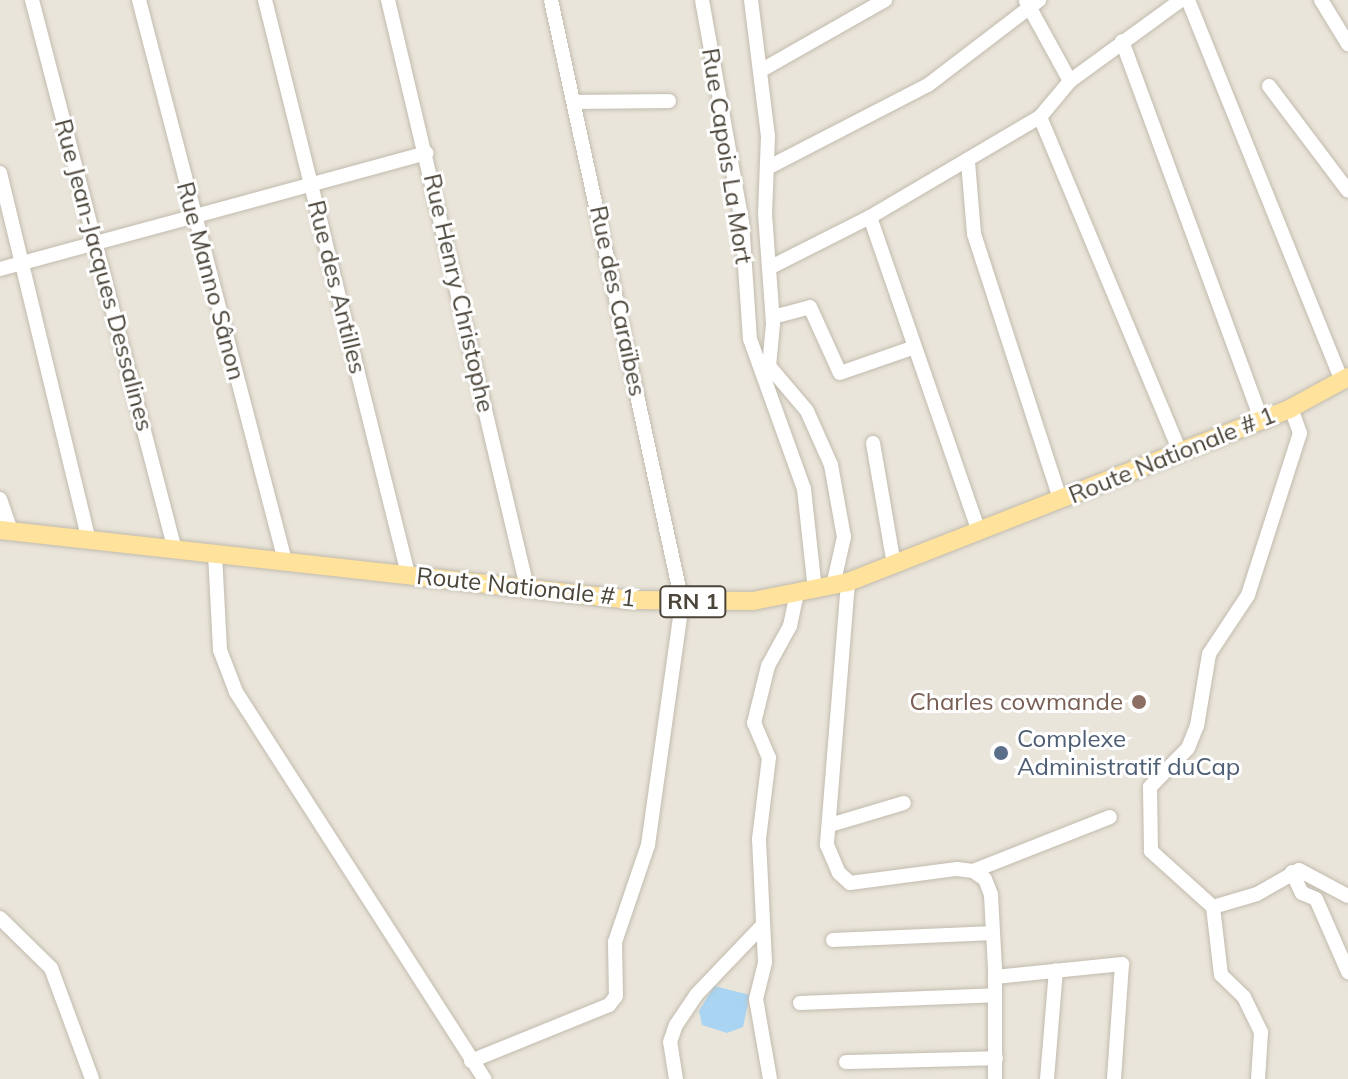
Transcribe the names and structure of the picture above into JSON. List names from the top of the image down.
{
  "streets": {
    "main road": ["Route Nationale # 1", "RN 1"],
    "street": [
      "Rue Capois La Mort",
      "Rue Jean-Jacques Dessalines",
      "Rue Manno Sânon",
      "Rue des Antilles",
      "Rue Henry Christophe",
      "Rue des Caraïbes"
    ]
  },
  "crossings": [
    ["Rue Capois La Mort", "Route Nationale # 1"],
    ["Rue Jean-Jacques Dessalines", "Route Nationale # 1"],
    ["Rue Manno Sânon", "Route Nationale # 1"],
    ["Rue des Antilles", "Route Nationale # 1"],
    ["Rue Henry Christophe", "Route Nationale # 1"],
    ["Rue des Caraïbes", "Route Nationale # 1"]
  ],
  "places": ["Charles cowmande", "Complexe Administratif duCap"]
}
